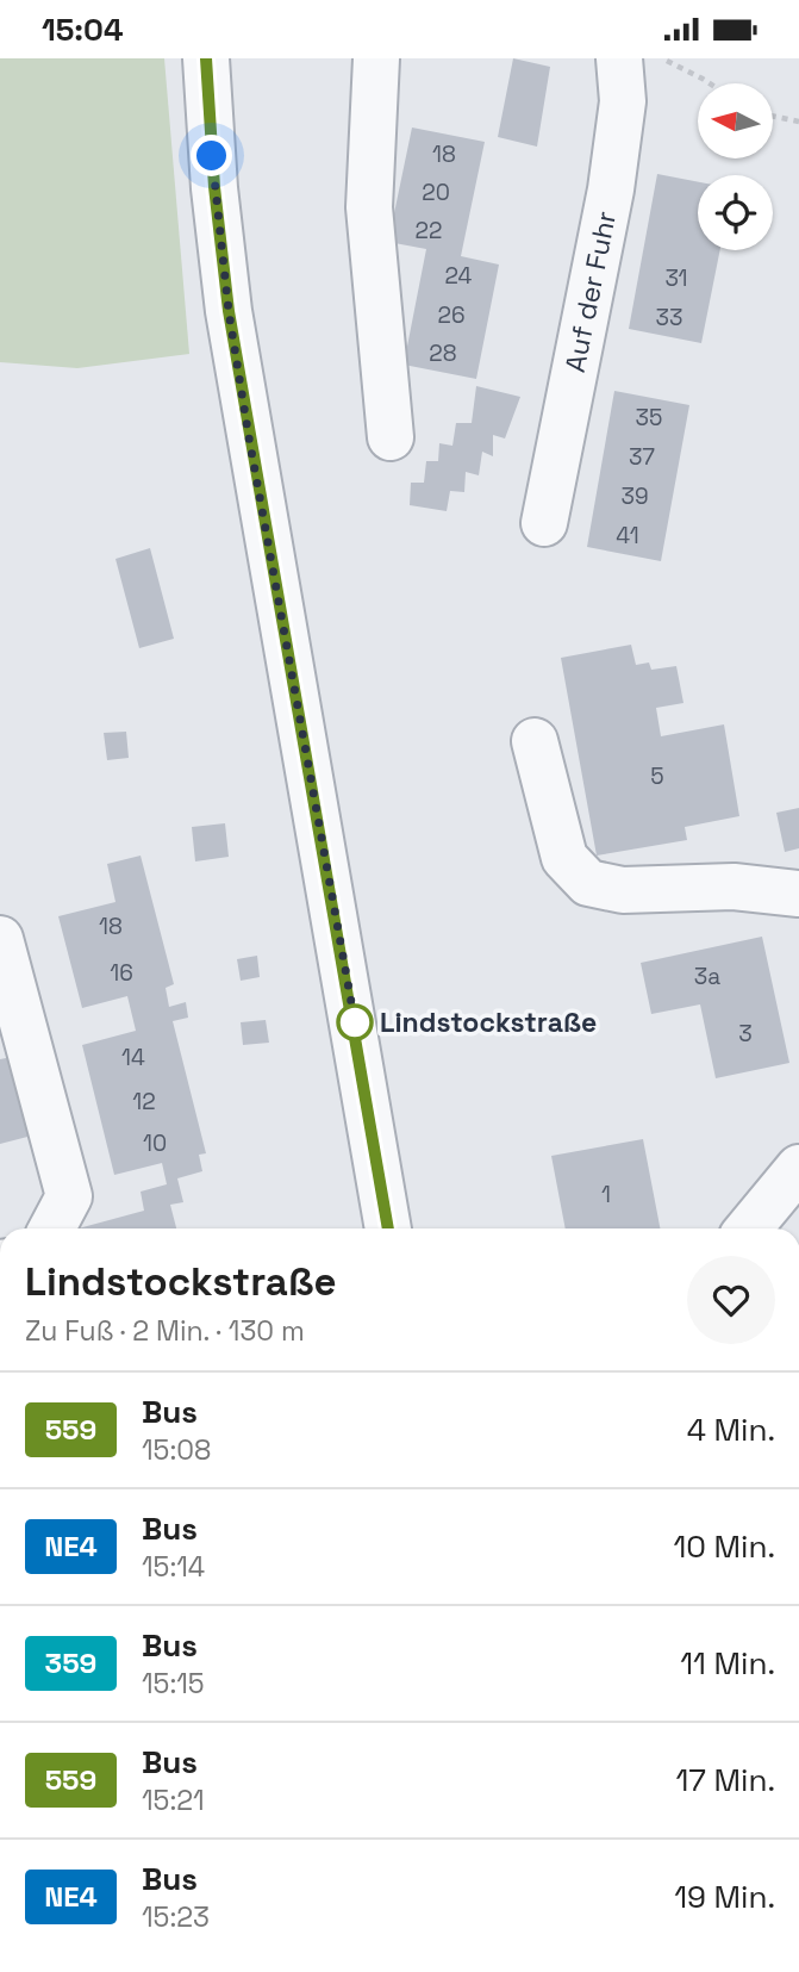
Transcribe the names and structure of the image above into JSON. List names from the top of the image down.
{
  "streets": {
    "street": ["Auf der Fuhr"]
  },
  "places": ["Lindstockstraße"],
  "lines": ["bus line 559"],
  "house_numbers": [
    "18",
    "20",
    "22",
    "24",
    "31",
    "26",
    "33",
    "28",
    "35",
    "37",
    "39",
    "41",
    "5",
    "18",
    "16",
    "3a",
    "3",
    "14",
    "12",
    "10",
    "1"
  ],
  "north": "left",
  "page": {
    "status": "15:04",
    "heading": ["Lindstockstraße", "Zu Fuß · 2 Min. · 130 m"],
    "list": [
      {
        "mark": "559",
        "name": "Bus",
        "note": "15:08",
        "value": "4 Min."
      },
      {
        "mark": "NE4",
        "name": "Bus",
        "note": "15:14",
        "value": "10 Min."
      },
      {
        "mark": "359",
        "name": "Bus",
        "note": "15:15",
        "value": "11 Min."
      },
      {
        "mark": "559",
        "name": "Bus",
        "note": "15:21",
        "value": "17 Min."
      },
      {
        "mark": "NE4",
        "name": "Bus",
        "note": "15:23",
        "value": "19 Min."
      }
    ]
  }
}
